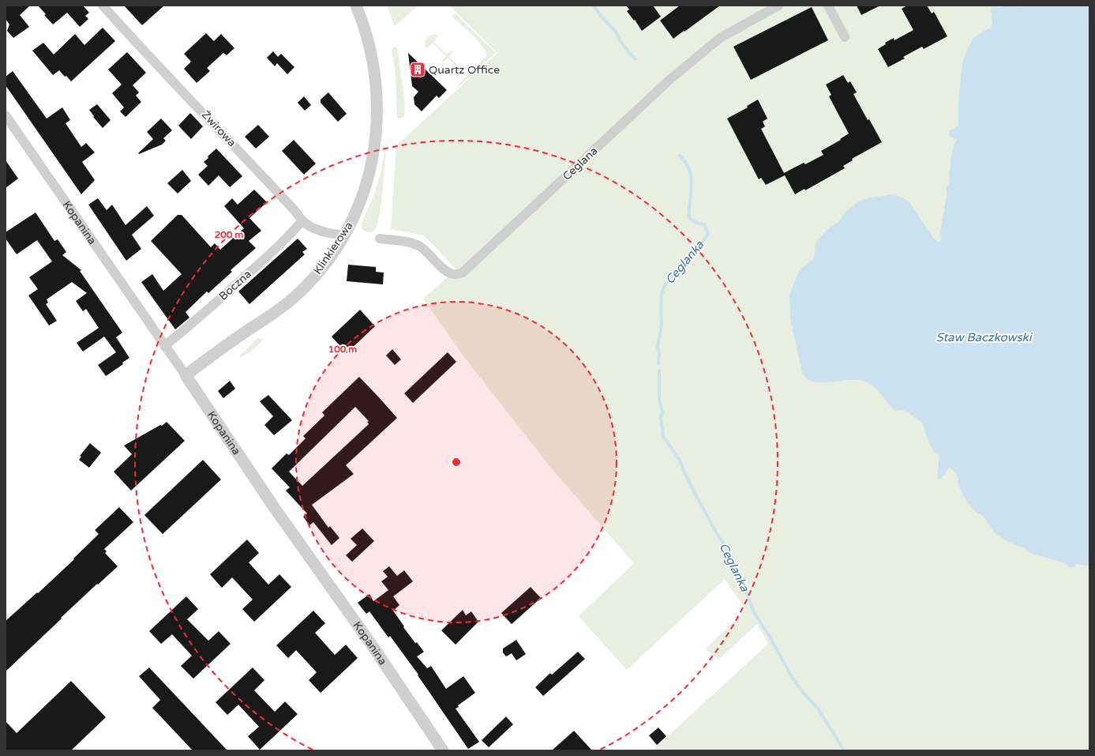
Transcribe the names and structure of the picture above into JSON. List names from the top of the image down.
{
  "streets": {
    "street": [
      "Żwirowa",
      "Ceglana",
      "Kopanina",
      "Klinkierowa",
      "Boczna"
    ]
  },
  "crossings": [
    ["Żwirowa", "Klinkierowa"],
    ["Żwirowa", "Boczna"],
    ["Kopanina", "Klinkierowa"],
    ["Kopanina", "Boczna"]
  ],
  "water": ["Ceglanka", "Staw Baczkowski"],
  "places": {
    "building": ["Quartz Office"]
  },
  "rings": ["200 m", "100 m"]
}
